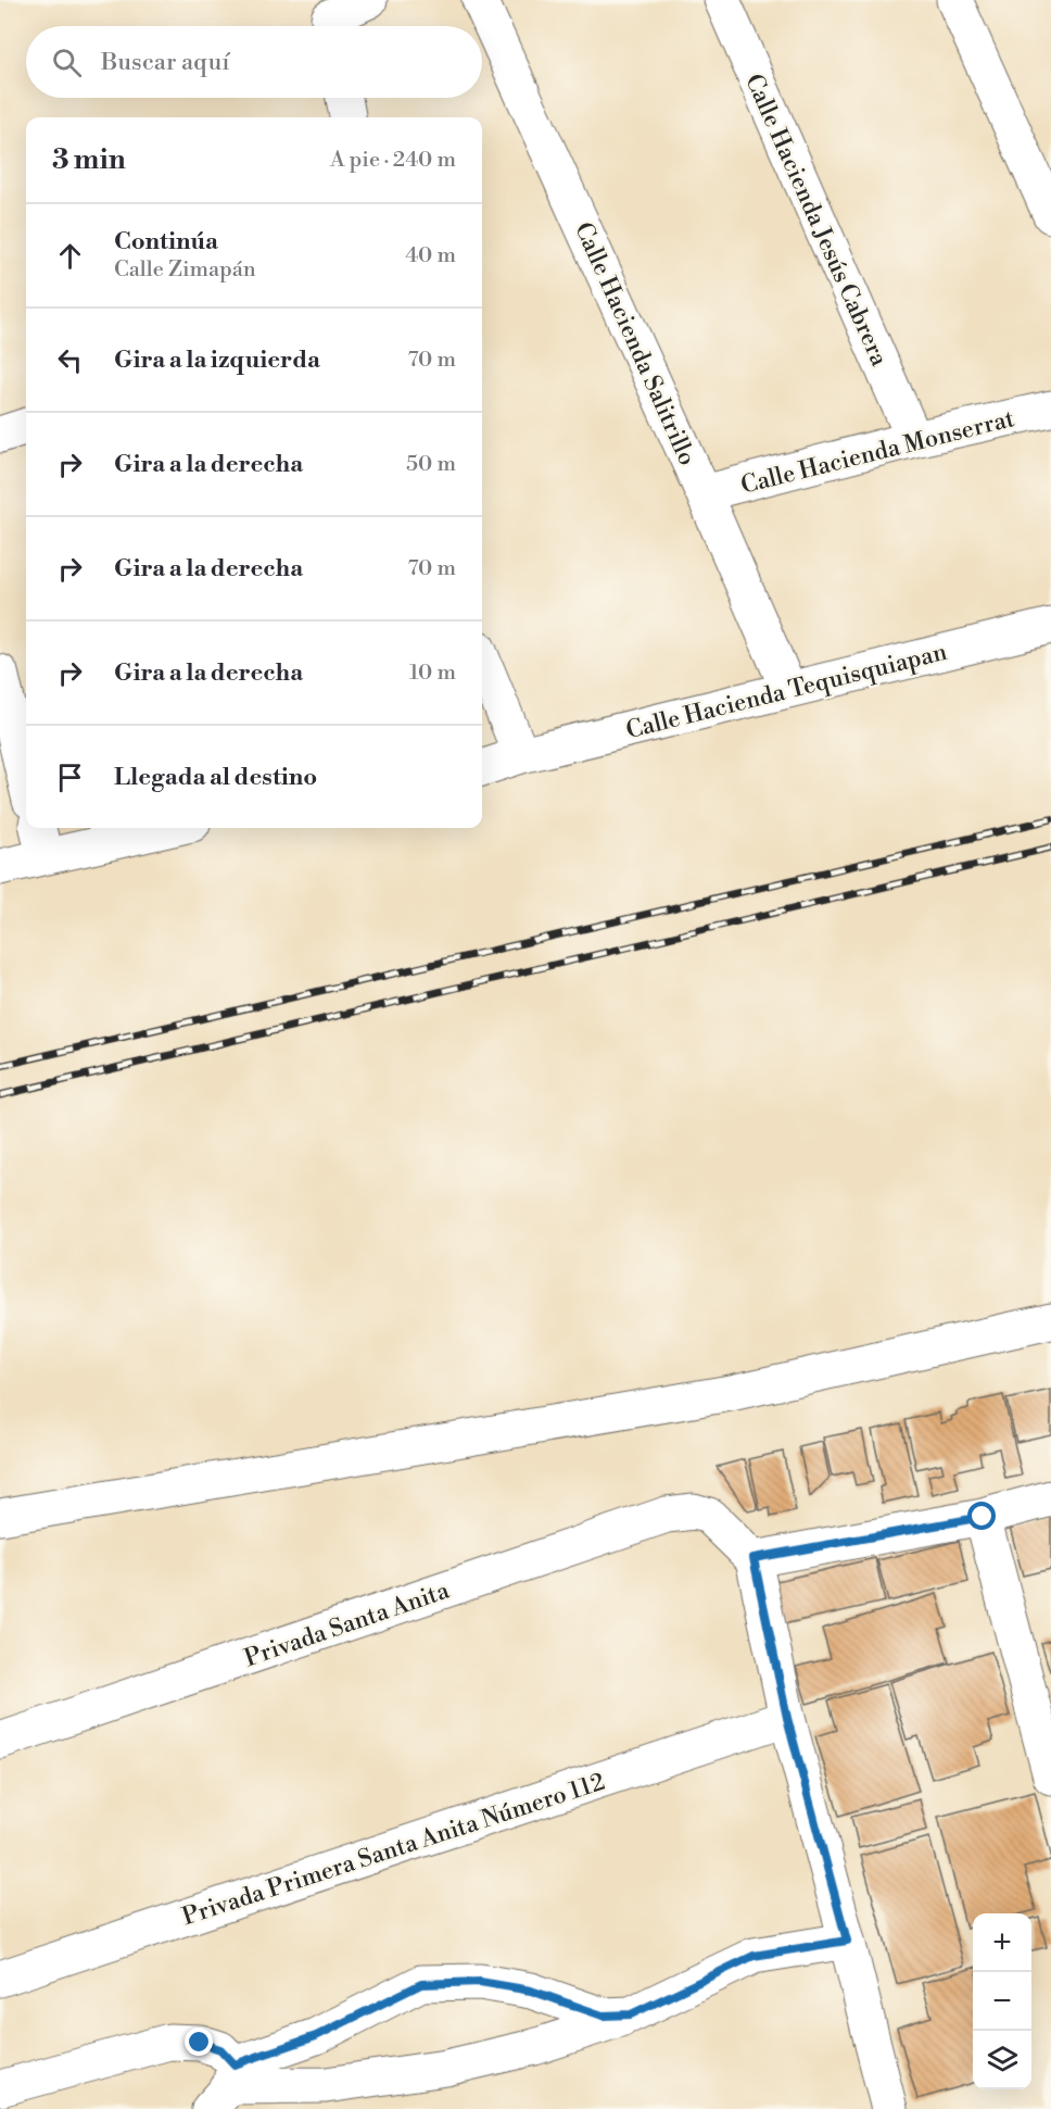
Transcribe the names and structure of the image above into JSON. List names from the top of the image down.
{
  "streets": {
    "street": [
      "Calle Hacienda Jesús Cabrera",
      "Calle Hacienda Salitrillo",
      "Calle Hacienda Monserrat",
      "Calle Hacienda Tequisquiapan",
      "Privada Santa Anita",
      "Privada Primera Santa Anita Número 112"
    ]
  },
  "crossings": [
    ["Calle Hacienda Jesús Cabrera", "Calle Hacienda Monserrat"],
    ["Calle Hacienda Salitrillo", "Calle Hacienda Monserrat"],
    ["Calle Hacienda Salitrillo", "Calle Hacienda Tequisquiapan"]
  ],
  "page": {
    "search": "Buscar aquí",
    "heading": ["3 min", "A pie · 240 m"],
    "list": [
      ["Continúa", "Calle Zimapán", "40 m"],
      ["Gira a la izquierda", "70 m"],
      ["Gira a la derecha", "50 m"],
      ["Gira a la derecha", "70 m"],
      ["Gira a la derecha", "10 m"],
      "Llegada al destino"
    ],
    "map_buttons": ["+", "−"]
  }
}
